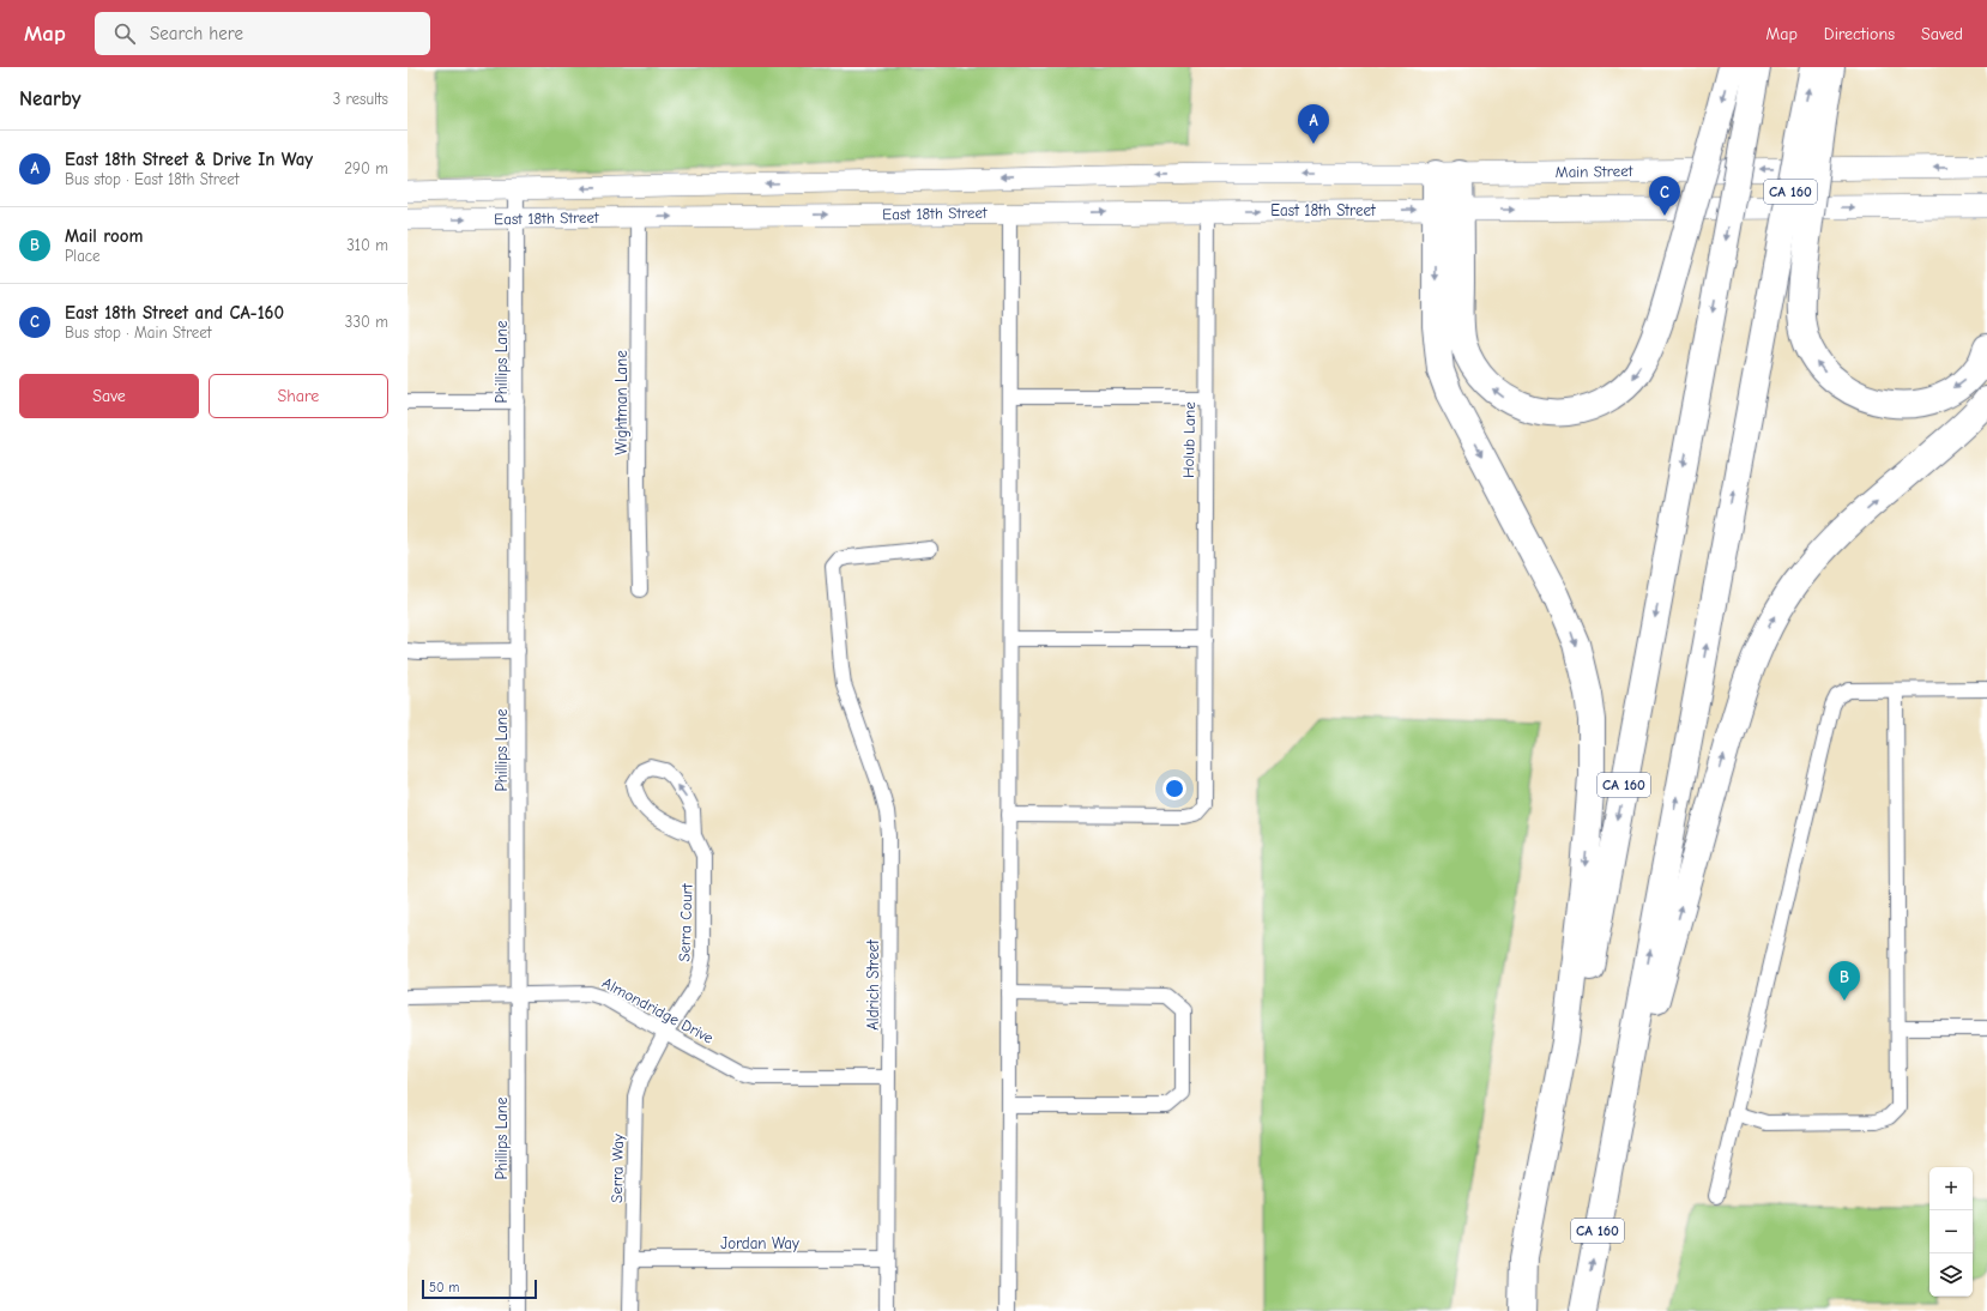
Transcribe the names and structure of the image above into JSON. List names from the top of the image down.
{
  "streets": {
    "highway": ["CA 160"],
    "main road": ["Main Street", "East 18th Street"],
    "street": [
      "Phillips Lane",
      "Wightman Lane",
      "Holub Lane",
      "Serra Court",
      "Aldrich Street",
      "Almondridge Drive",
      "Serra Way",
      "Jordan Way"
    ]
  },
  "crossings": [
    ["Main Street", "East 18th Street"],
    ["East 18th Street", "Phillips Lane"],
    ["East 18th Street", "Wightman Lane"],
    ["East 18th Street", "Holub Lane"],
    ["Phillips Lane", "Almondridge Drive"],
    ["Serra Court", "Almondridge Drive"],
    ["Serra Court", "Serra Way"],
    ["Aldrich Street", "Almondridge Drive"],
    ["Aldrich Street", "Jordan Way"],
    ["Almondridge Drive", "Serra Way"],
    ["Serra Way", "Jordan Way"]
  ],
  "scale_bar": "50 m",
  "page": {
    "header": "Map",
    "search": "Search here",
    "nav": ["Map", "Directions", "Saved"],
    "heading": ["Nearby", "3 results"],
    "pins": ["A", "C", "B"],
    "list": [
      {
        "mark": "A",
        "name": "East 18th Street & Drive In Way",
        "note": "Bus stop · East 18th Street",
        "value": "290 m"
      },
      {
        "mark": "B",
        "name": "Mail room",
        "note": "Place",
        "value": "310 m"
      },
      {
        "mark": "C",
        "name": "East 18th Street and CA-160",
        "note": "Bus stop · Main Street",
        "value": "330 m"
      }
    ],
    "buttons": ["Save", "Share"],
    "map_buttons": ["+", "−"],
    "scale": "50 m"
  }
}
